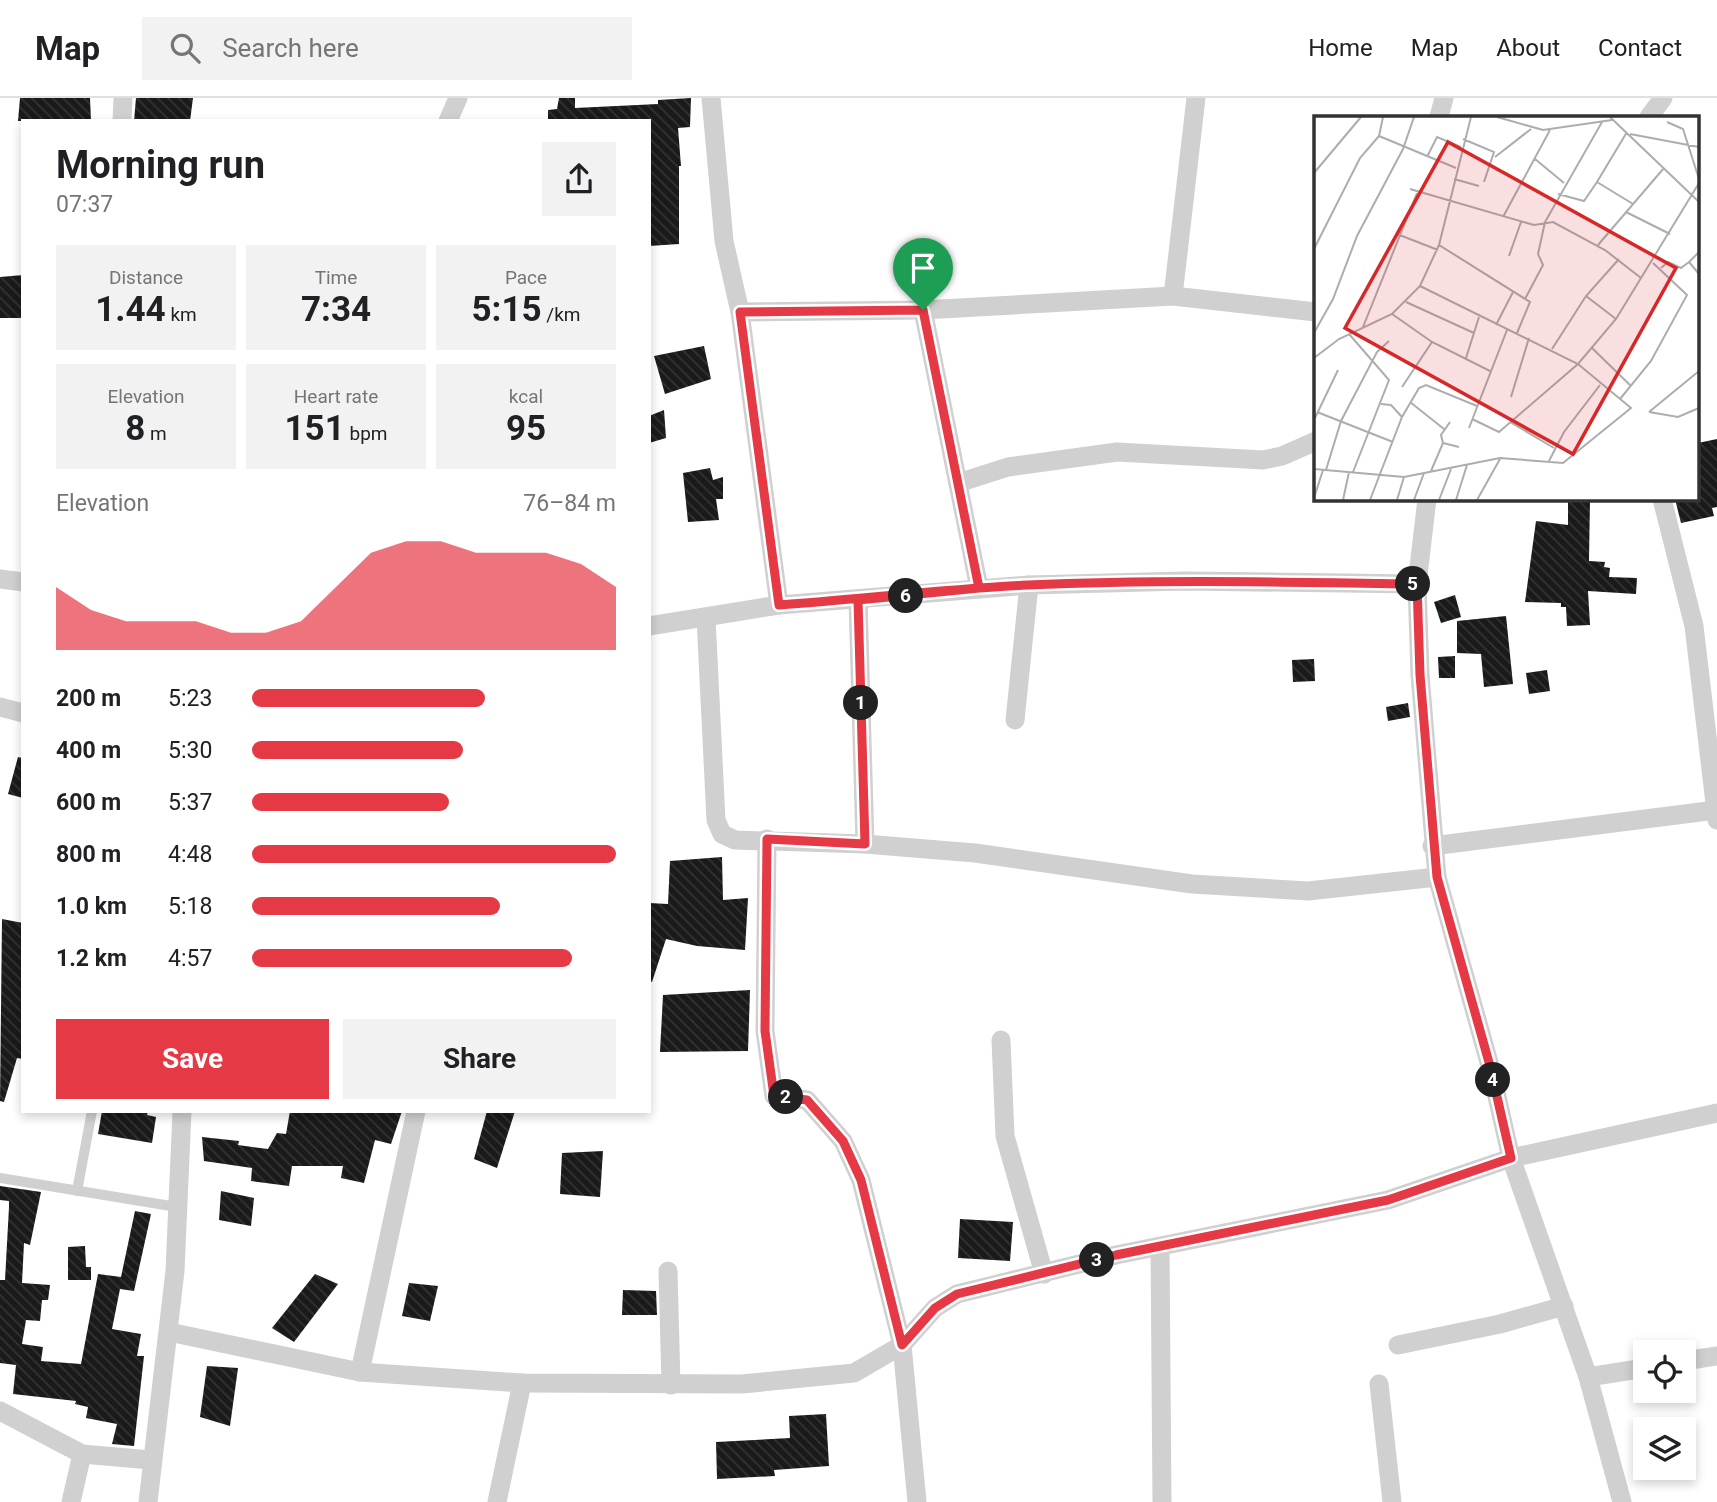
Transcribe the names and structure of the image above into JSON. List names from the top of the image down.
{
  "page": {
    "header": "Map",
    "search": "Search here",
    "nav": [
      "Home",
      "Map",
      "About",
      "Contact"
    ],
    "heading": ["Morning run", "07:37"],
    "stats": [
      ["Distance", "1.44 km"],
      ["Time", "7:34"],
      ["Pace", "5:15 /km"],
      ["Elevation", "8 m"],
      ["Heart rate", "151 bpm"],
      ["kcal", "95"]
    ],
    "chart": ["Elevation", "76–84 m"],
    "pins": [
      "5",
      "6",
      "1",
      "4",
      "2",
      "3"
    ],
    "list": [
      {
        "name": "200 m",
        "note": "5:23"
      },
      {
        "name": "400 m",
        "note": "5:30"
      },
      {
        "name": "600 m",
        "note": "5:37"
      },
      {
        "name": "800 m",
        "note": "4:48"
      },
      {
        "name": "1.0 km",
        "note": "5:18"
      },
      {
        "name": "1.2 km",
        "note": "4:57"
      }
    ],
    "buttons": ["Save", "Share"]
  }
}
